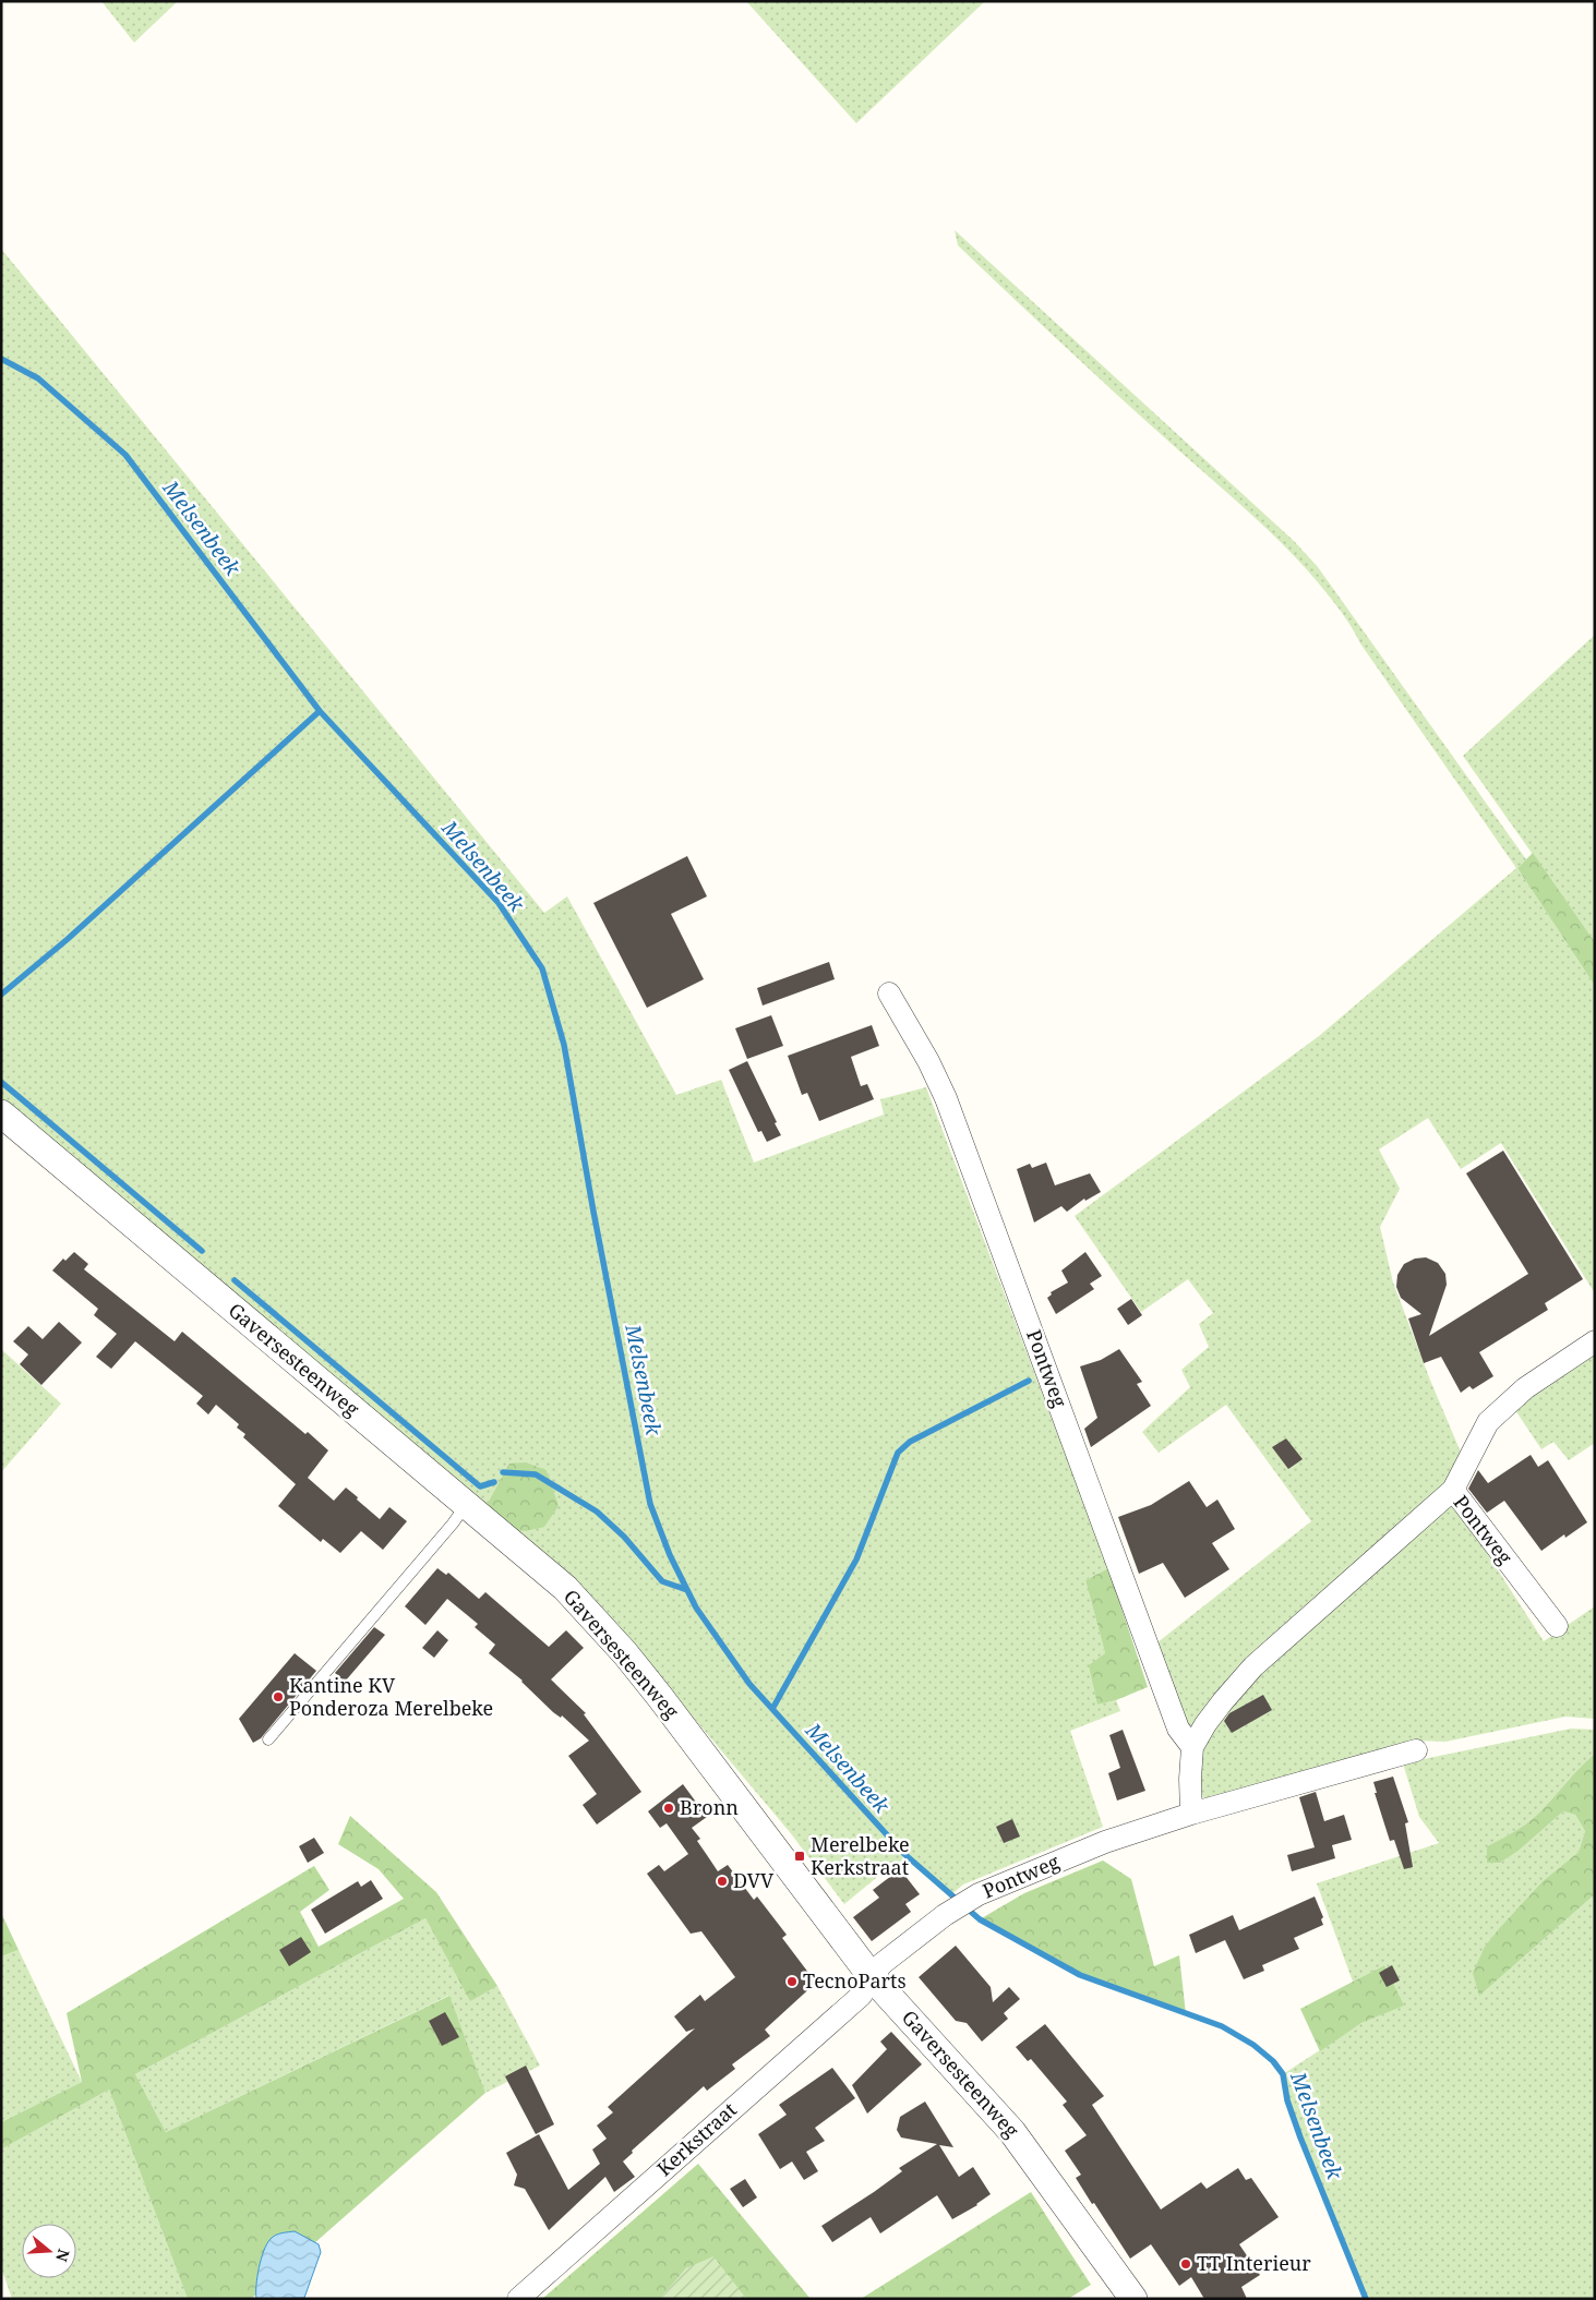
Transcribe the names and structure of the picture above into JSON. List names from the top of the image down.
{
  "streets": {
    "street": ["Gaversesteenweg", "Pontweg", "Kerkstraat"]
  },
  "crossings": [
    ["Gaversesteenweg", "Pontweg"],
    ["Gaversesteenweg", "Kerkstraat"],
    ["Pontweg", "Kerkstraat"]
  ],
  "water": ["Melsenbeek"],
  "places": {
    "other": [
      "Kantine KV Ponderoza Merelbeke",
      "Bronn",
      "DVV",
      "TecnoParts",
      "TT Interieur"
    ],
    "transit": ["Merelbeke Kerkstraat"]
  },
  "north": "right"
}
